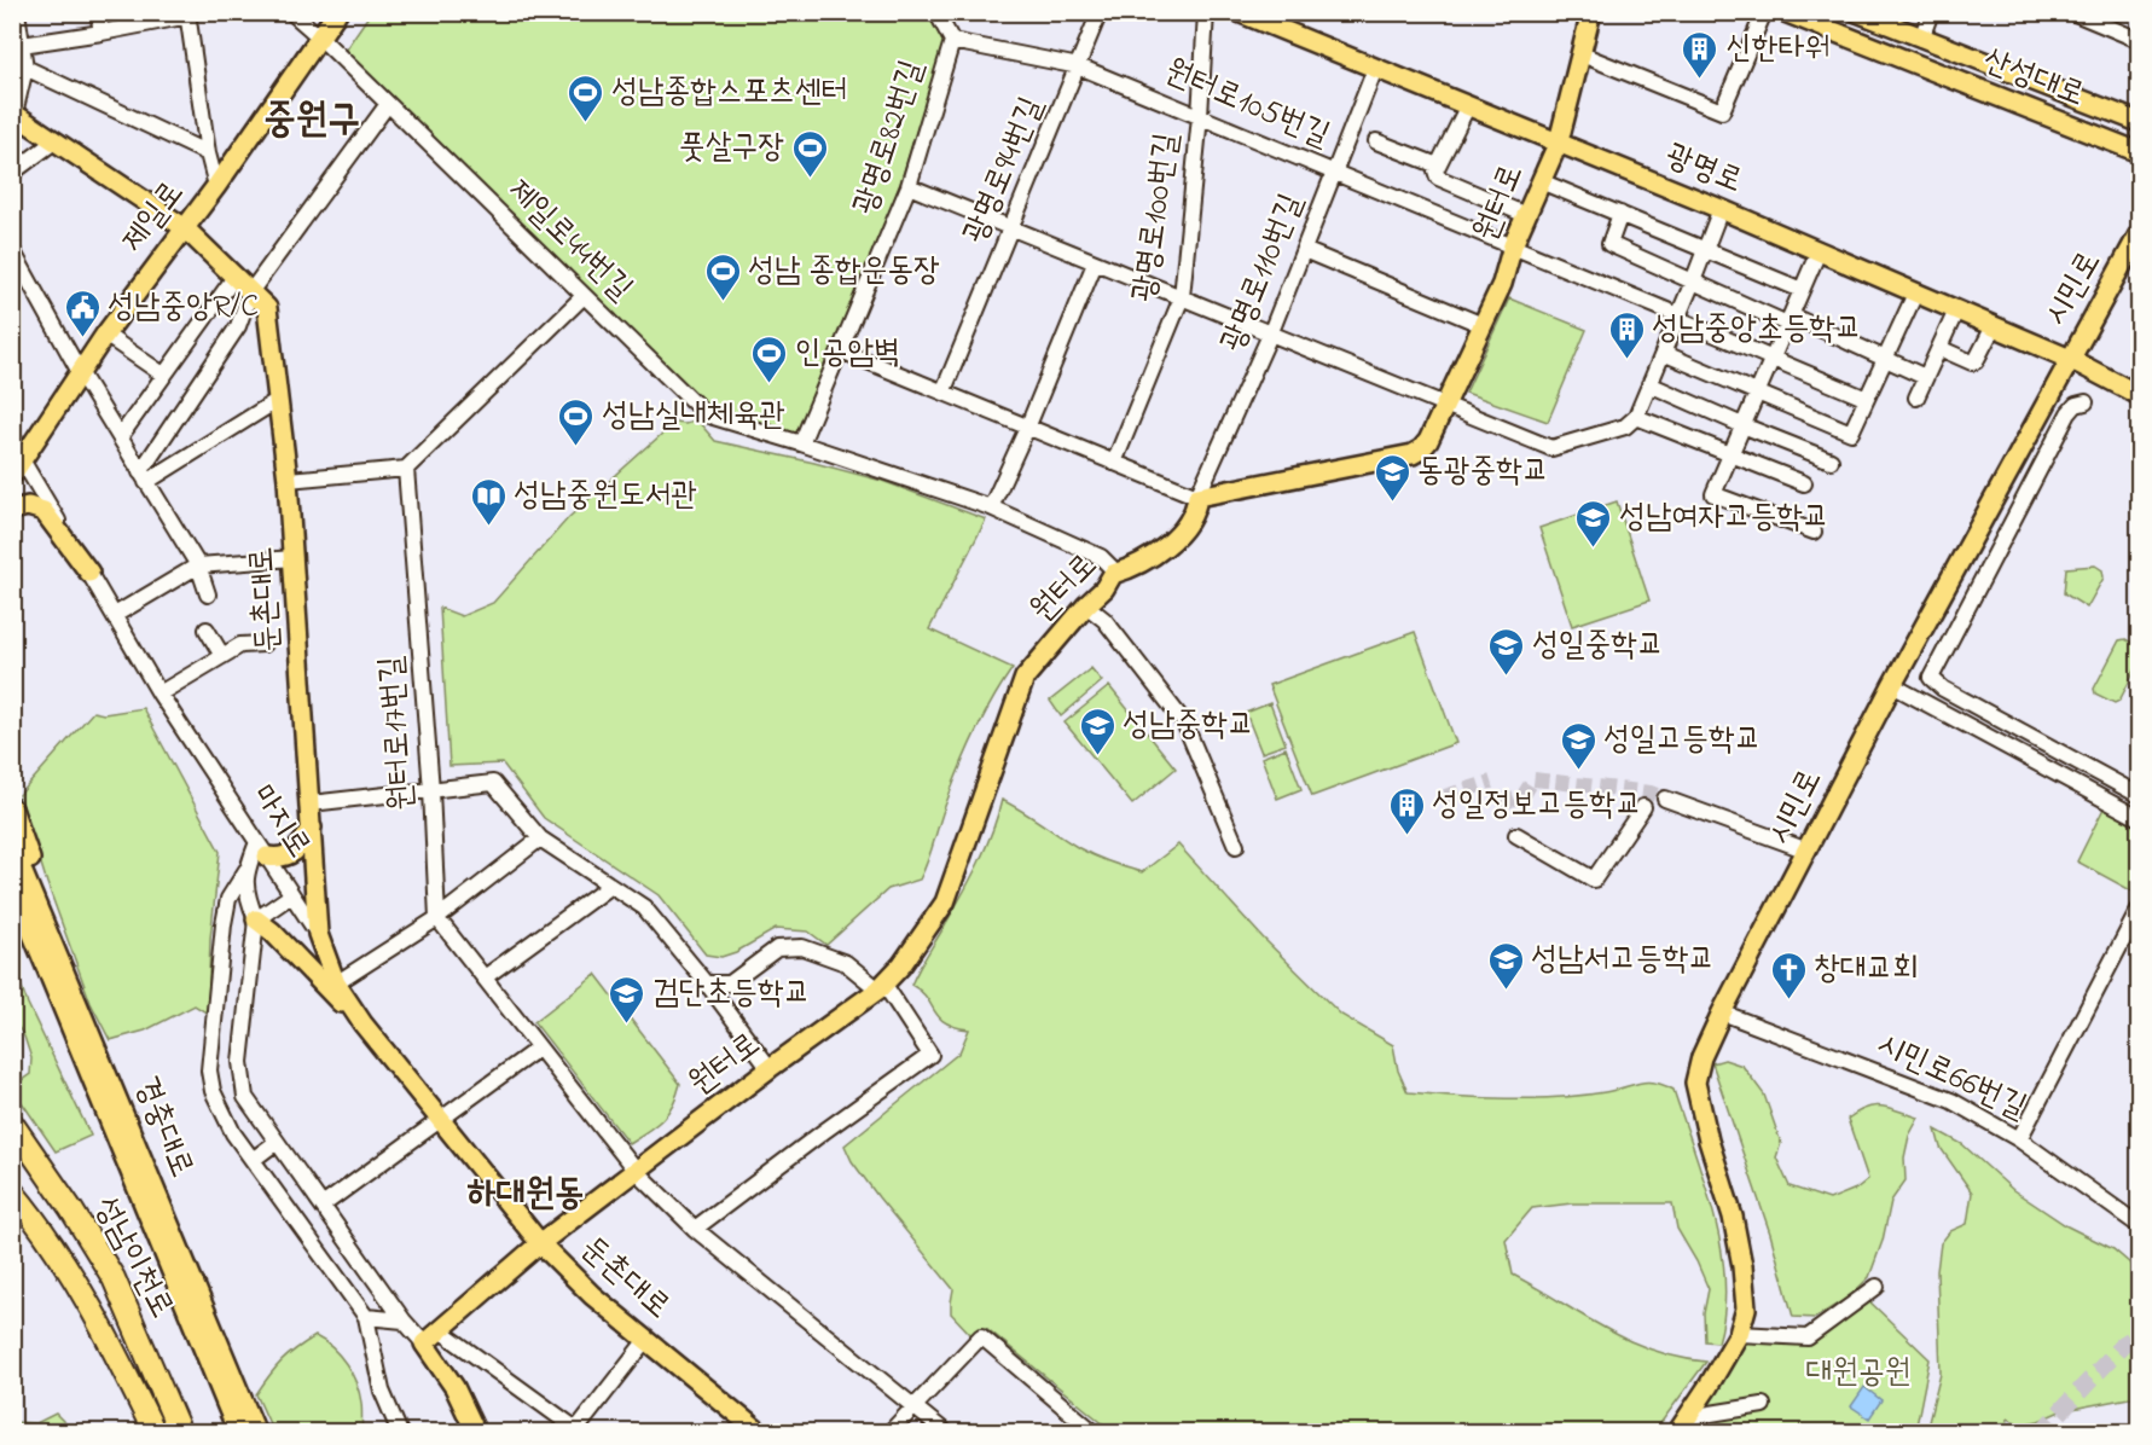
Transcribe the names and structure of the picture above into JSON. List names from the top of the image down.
{
  "streets": {
    "highway": ["성남이천로"],
    "main road": [
      "산성대로",
      "광명로",
      "원터로",
      "제일로",
      "시민로",
      "둔촌대로",
      "경충대로"
    ],
    "street": [
      "원터로105번길",
      "광명로82번길",
      "광명로94번길",
      "광명로100번길",
      "제일로44번길",
      "광명로110번길",
      "원터로17번길",
      "마지로",
      "시민로66번길"
    ]
  },
  "crossings": [
    ["원터로105번길", "광명로82번길"],
    ["원터로105번길", "광명로94번길"],
    ["원터로105번길", "원터로"],
    ["원터로105번길", "광명로100번길"],
    ["원터로105번길", "광명로110번길"],
    ["광명로82번길", "제일로44번길"],
    ["광명로", "원터로"],
    ["광명로", "광명로110번길"],
    ["광명로", "시민로"],
    ["원터로", "제일로44번길"],
    ["원터로", "광명로110번길"],
    ["원터로", "둔촌대로"],
    ["제일로", "제일로44번길"],
    ["제일로", "둔촌대로"],
    ["제일로", "마지로"],
    ["시민로", "시민로66번길"]
  ],
  "districts": ["중원구", "하대원동"],
  "parks": ["대원공원"],
  "places": {
    "building": ["신한타워", "성남중앙초등학교", "성일정보고등학교"],
    "sports": [
      "성남종합스포츠센터",
      "풋살구장",
      "성남 종합운동장",
      "인공암벽",
      "성남실내체육관"
    ],
    "public building": ["성남중앙R/C"],
    "school or university": [
      "동광중학교",
      "성남여자고등학교",
      "성일중학교",
      "성남중학교",
      "성일고등학교",
      "성남서고등학교",
      "검단초등학교"
    ],
    "library": ["성남중원도서관"],
    "church": ["창대교회"]
  }
}
